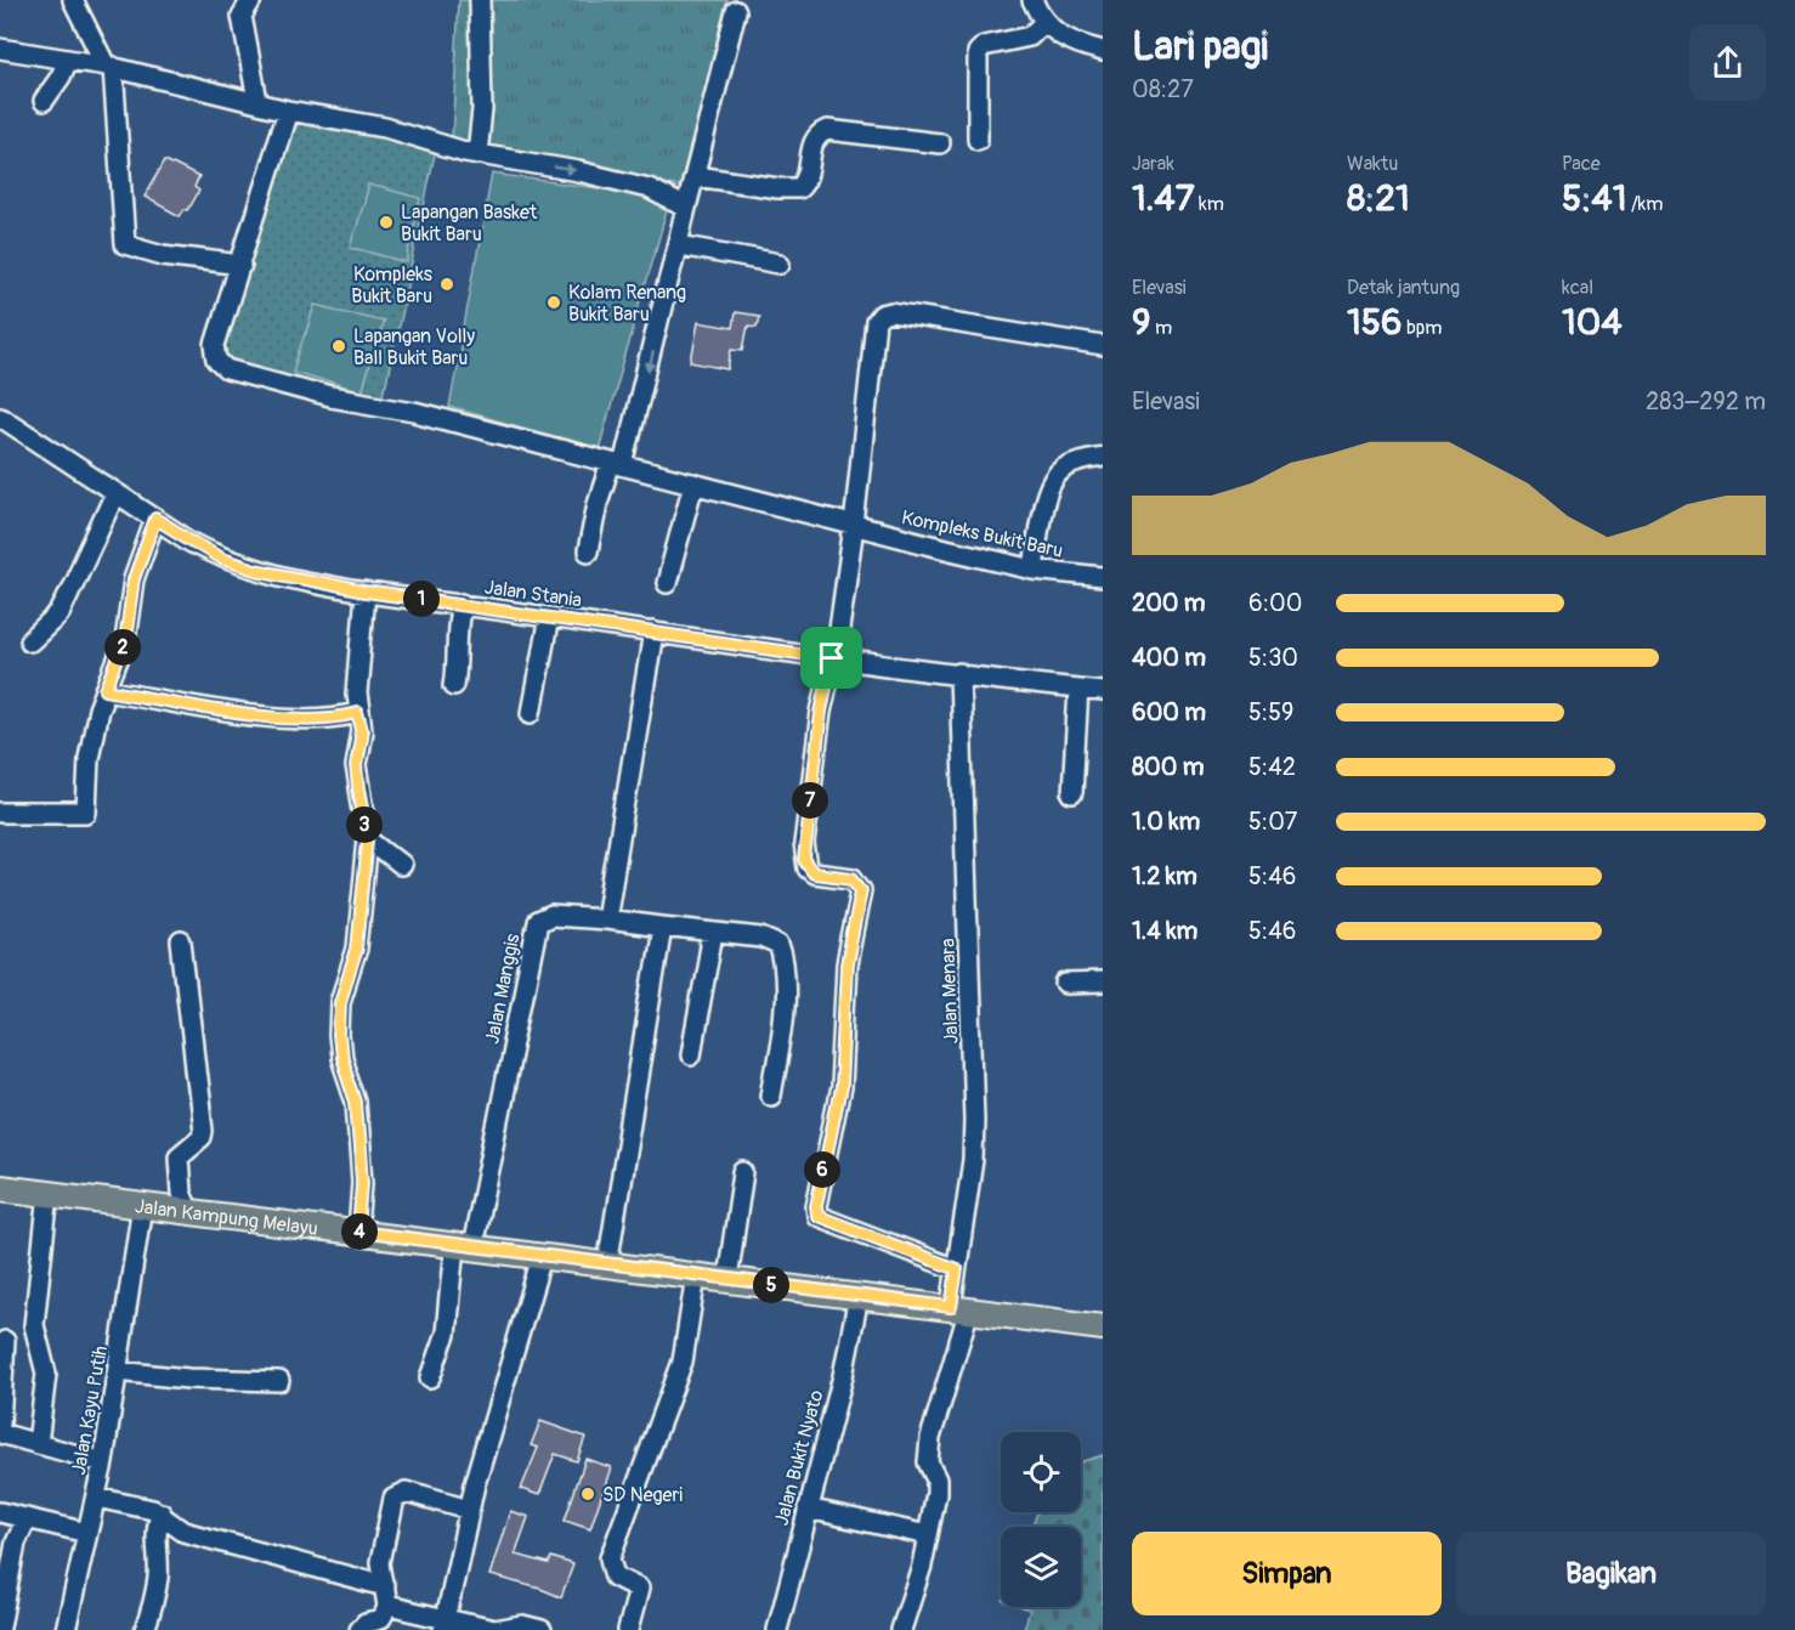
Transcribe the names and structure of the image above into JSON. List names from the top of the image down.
{
  "streets": {
    "main road": ["Jalan Kampung Melayu"],
    "street": [
      "Kompleks Bukit Baru",
      "Jalan Stania",
      "Jalan Manggis",
      "Jalan Menara",
      "Jalan Kayu Putih",
      "Jalan Bukit Nyato"
    ]
  },
  "crossings": [
    ["Jalan Stania", "Jalan Menara"],
    ["Jalan Manggis", "Jalan Kampung Melayu"],
    ["Jalan Menara", "Jalan Kampung Melayu"],
    ["Jalan Kampung Melayu", "Jalan Kayu Putih"],
    ["Jalan Kampung Melayu", "Jalan Bukit Nyato"]
  ],
  "places": [
    "Lapangan Basket Bukit Baru",
    "Kompleks Bukit Baru",
    "Kolam Renang Bukit Baru",
    "Lapangan Volly Ball Bukit Baru",
    "SD Negeri"
  ],
  "page": {
    "heading": ["Lari pagi", "08:27"],
    "stats": [
      ["Jarak", "1.47 km"],
      ["Waktu", "8:21"],
      ["Pace", "5:41 /km"],
      ["Elevasi", "9 m"],
      ["Detak jantung", "156 bpm"],
      ["kcal", "104"]
    ],
    "chart": ["Elevasi", "283–292 m"],
    "list": [
      {
        "name": "200 m",
        "note": "6:00"
      },
      {
        "name": "400 m",
        "note": "5:30"
      },
      {
        "name": "600 m",
        "note": "5:59"
      },
      {
        "name": "800 m",
        "note": "5:42"
      },
      {
        "name": "1.0 km",
        "note": "5:07"
      },
      {
        "name": "1.2 km",
        "note": "5:46"
      },
      {
        "name": "1.4 km",
        "note": "5:46"
      }
    ],
    "pins": [
      "1",
      "2",
      "7",
      "3",
      "6",
      "4",
      "5"
    ],
    "buttons": ["Simpan", "Bagikan"]
  }
}
